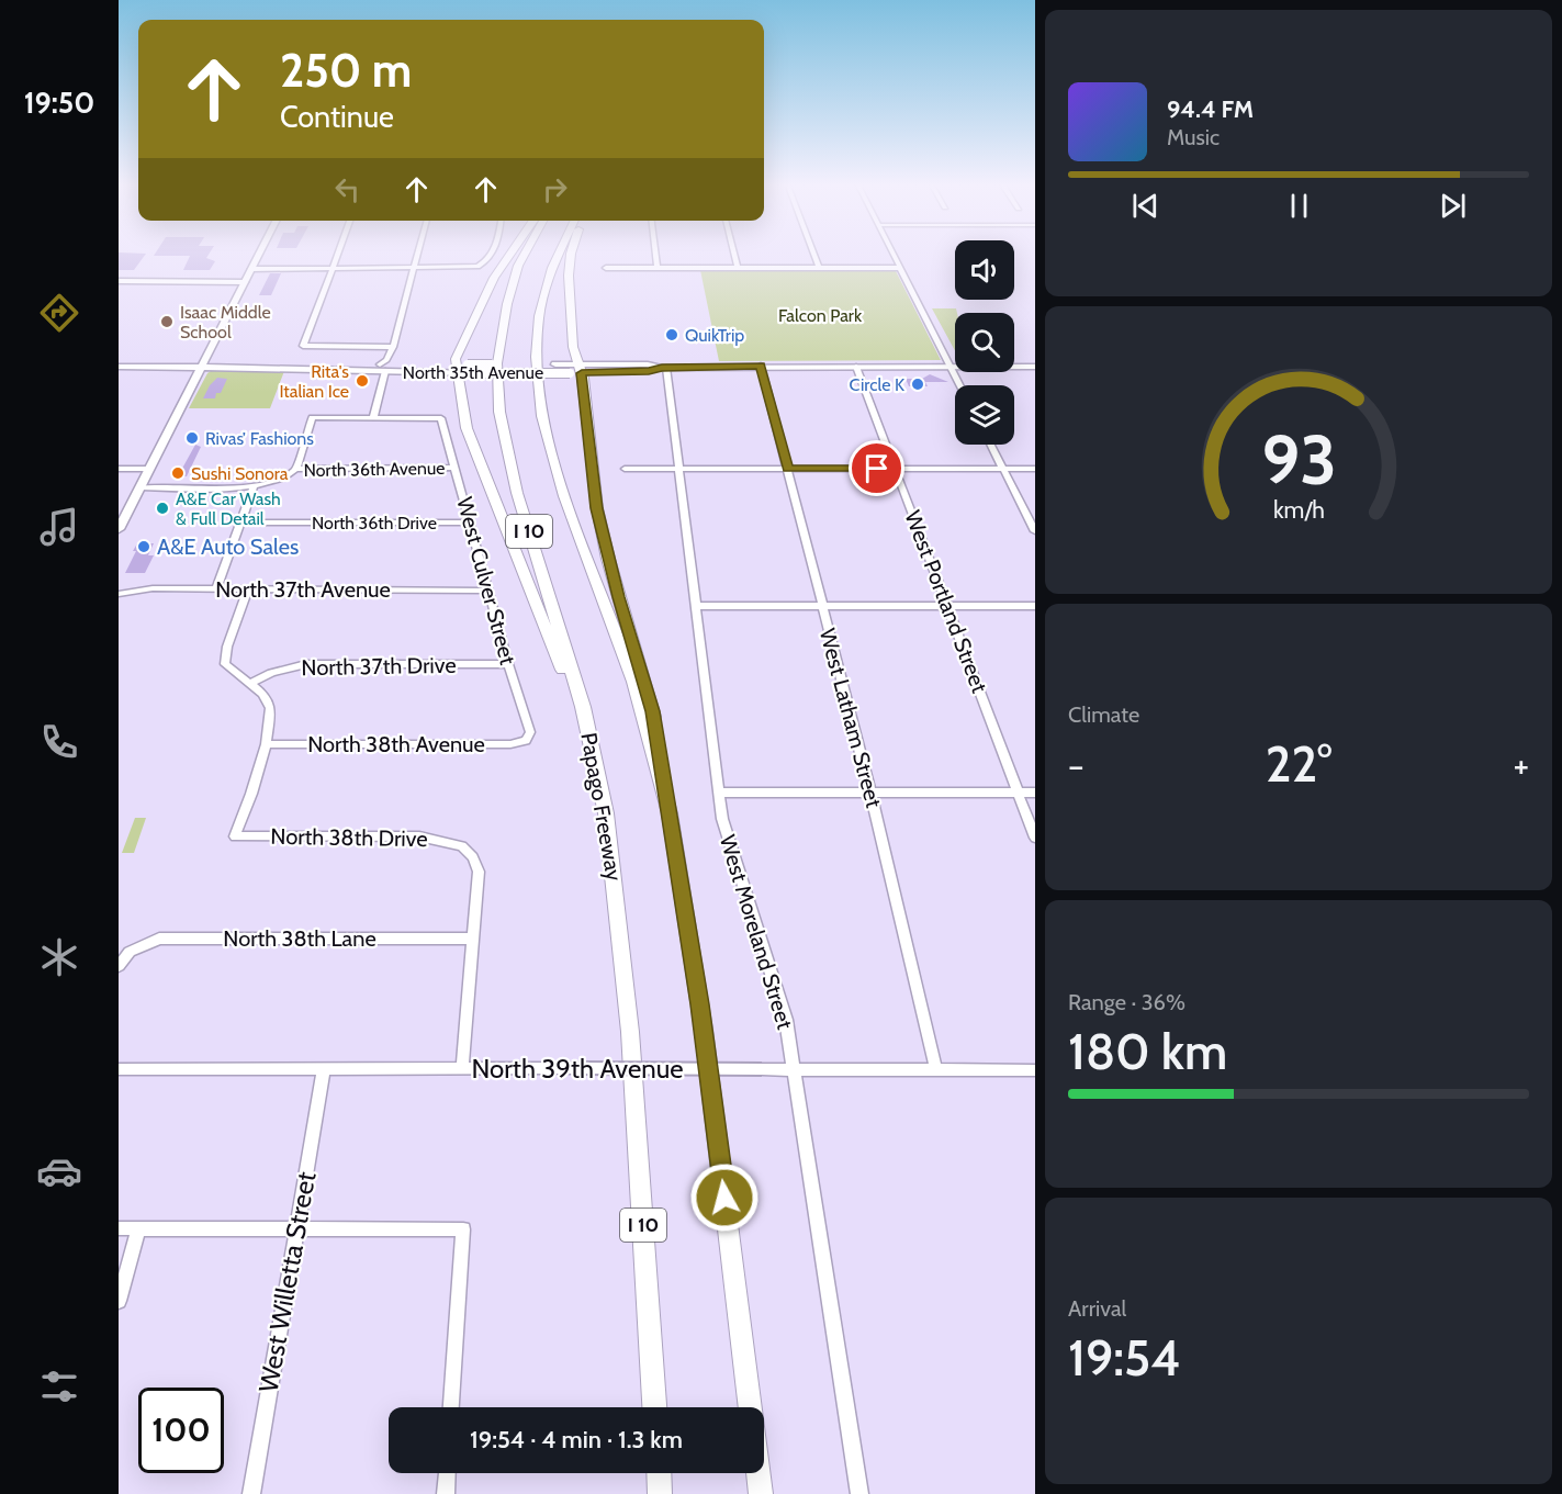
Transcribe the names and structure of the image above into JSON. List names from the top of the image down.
{
  "streets": {
    "highway": ["I 10", "Papago Freeway"],
    "main road": ["North 35th Avenue"],
    "street": [
      "North 36th Avenue",
      "North 36th Drive",
      "West Culver Street",
      "North 37th Avenue",
      "West Portland Street",
      "North 37th Drive",
      "West Latham Street",
      "North 38th Avenue",
      "North 38th Drive",
      "West Moreland Street",
      "North 38th Lane",
      "North 39th Avenue",
      "West Willetta Street"
    ]
  },
  "crossings": [
    ["North 35th Avenue", "West Portland Street"],
    ["North 35th Avenue", "West Latham Street"],
    ["North 35th Avenue", "West Moreland Street"],
    ["North 36th Avenue", "West Culver Street"],
    ["North 36th Drive", "West Culver Street"],
    ["West Culver Street", "North 37th Avenue"],
    ["West Culver Street", "North 37th Drive"],
    ["West Culver Street", "North 38th Avenue"],
    ["West Latham Street", "North 39th Avenue"],
    ["North 38th Avenue", "North 38th Drive"],
    ["North 38th Drive", "North 38th Lane"],
    ["West Moreland Street", "North 39th Avenue"],
    ["North 39th Avenue", "West Willetta Street"]
  ],
  "parks": ["Falcon Park"],
  "places": [
    "Isaac Middle School",
    "QuikTrip",
    "Rita's Italian Ice",
    "Circle K",
    "Rivas’ Fashions",
    "Sushi Sonora",
    "A&E Car Wash & Full Detail",
    "A&E Auto Sales"
  ],
  "page": {
    "tabs": "19:50",
    "turn": ["250 m", "Continue"],
    "song": ["94.4 FM", "Music"],
    "tile": [
      "Climate",
      ["Range · 36%", "180 km"],
      ["Arrival", "19:54"]
    ],
    "heat": ["−", "22°", "+"],
    "limit": "100",
    "trip": "19:54 · 4 min · 1.3 km",
    "gauge": ["93", "km/h"]
  }
}
